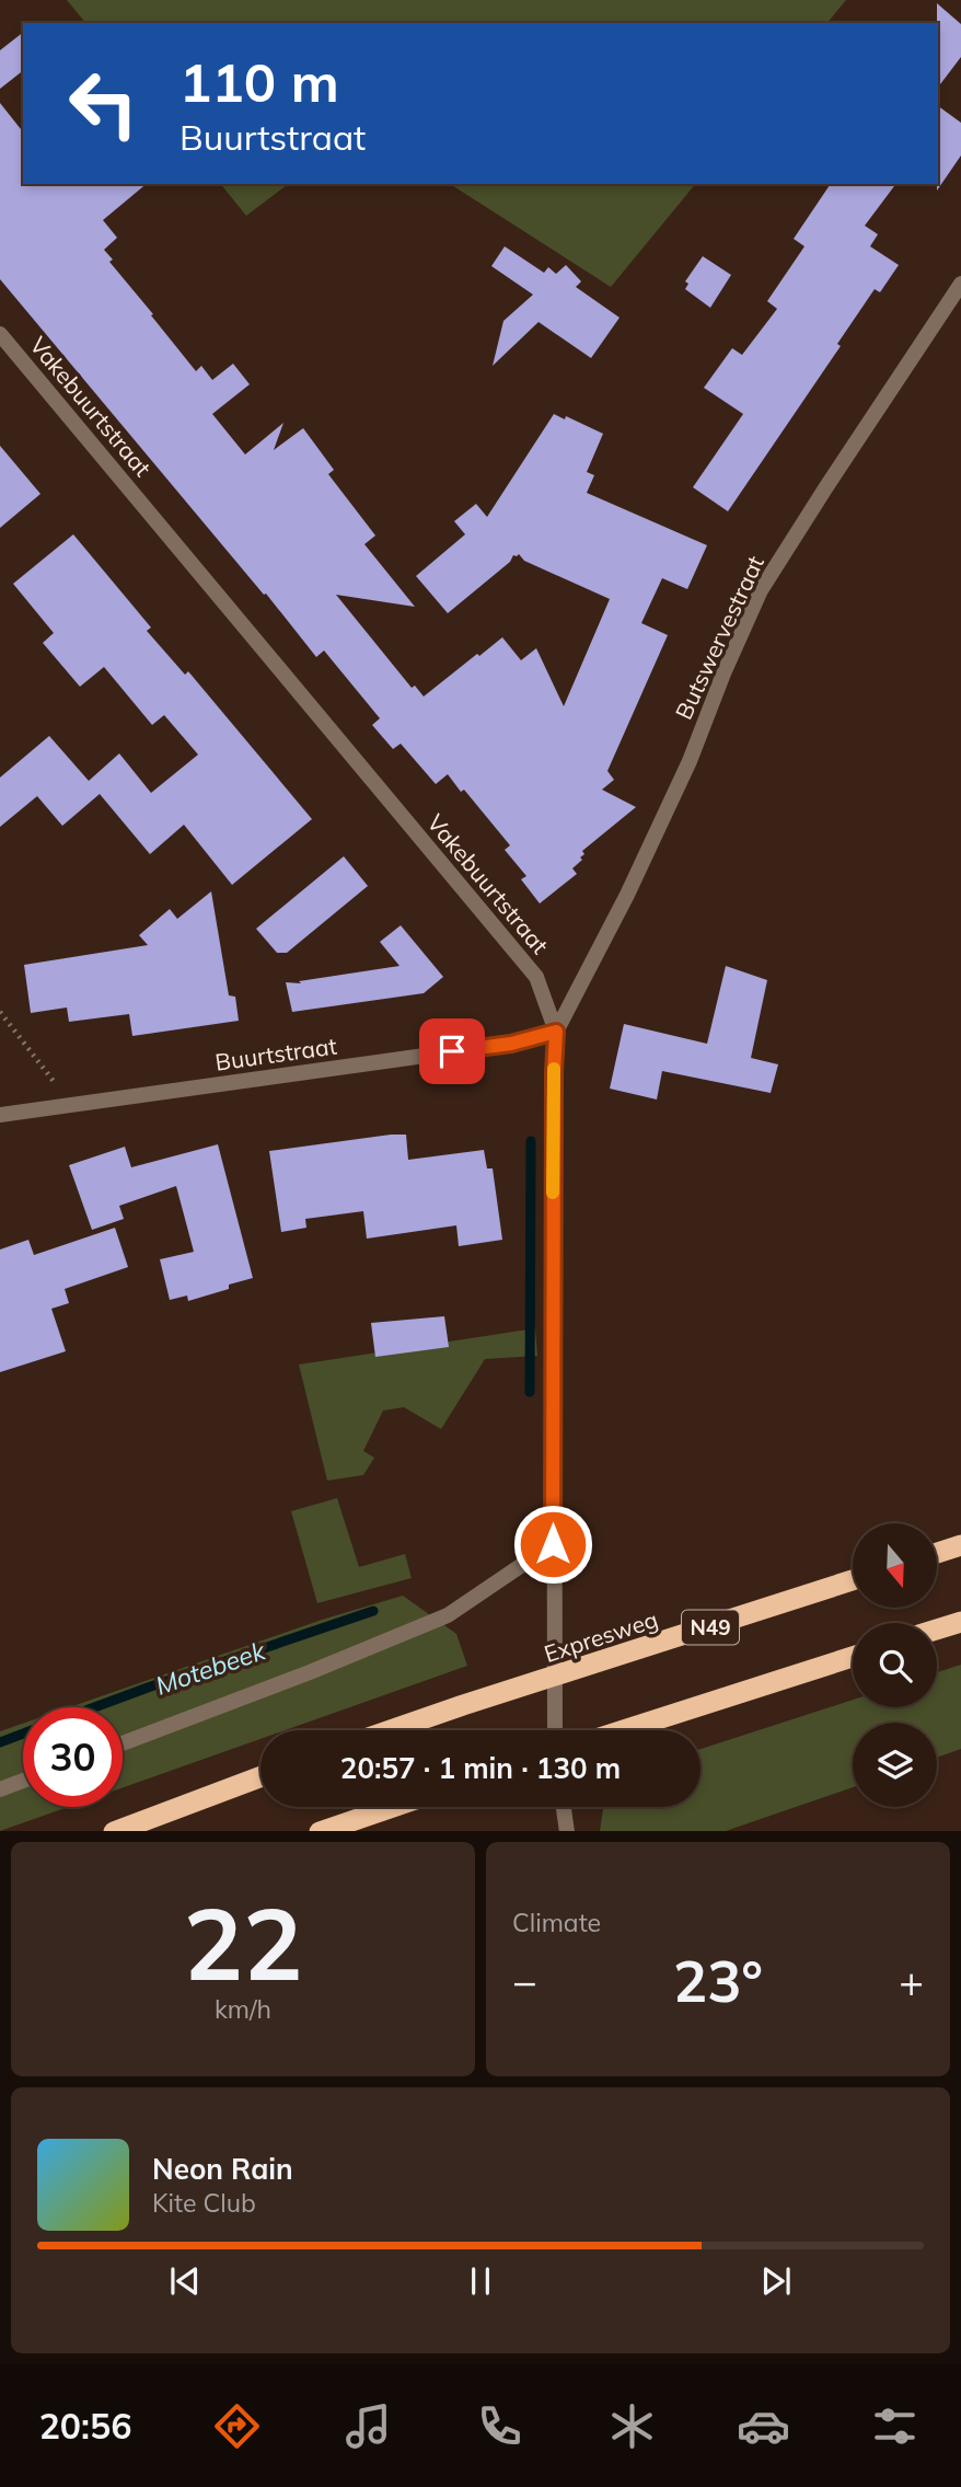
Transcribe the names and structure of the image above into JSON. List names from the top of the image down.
{
  "streets": {
    "highway": ["N49", "Expresweg"],
    "street": ["Vakebuurtstraat", "Butswervestraat", "Buurtstraat"]
  },
  "crossings": [
    ["Vakebuurtstraat", "Butswervestraat"],
    ["Vakebuurtstraat", "Buurtstraat"],
    ["Vakebuurtstraat", "Expresweg"],
    ["Butswervestraat", "Buurtstraat"]
  ],
  "water": ["Motebeek"],
  "north": "bottom",
  "page": {
    "turn": ["110 m", "Buurtstraat"],
    "limit": "30",
    "trip": "20:57 · 1 min · 130 m",
    "tile": [
      ["22", "km/h"],
      "Climate"
    ],
    "heat": ["−", "23°", "+"],
    "song": ["Neon Rain", "Kite Club"],
    "tabs": "20:56"
  }
}
